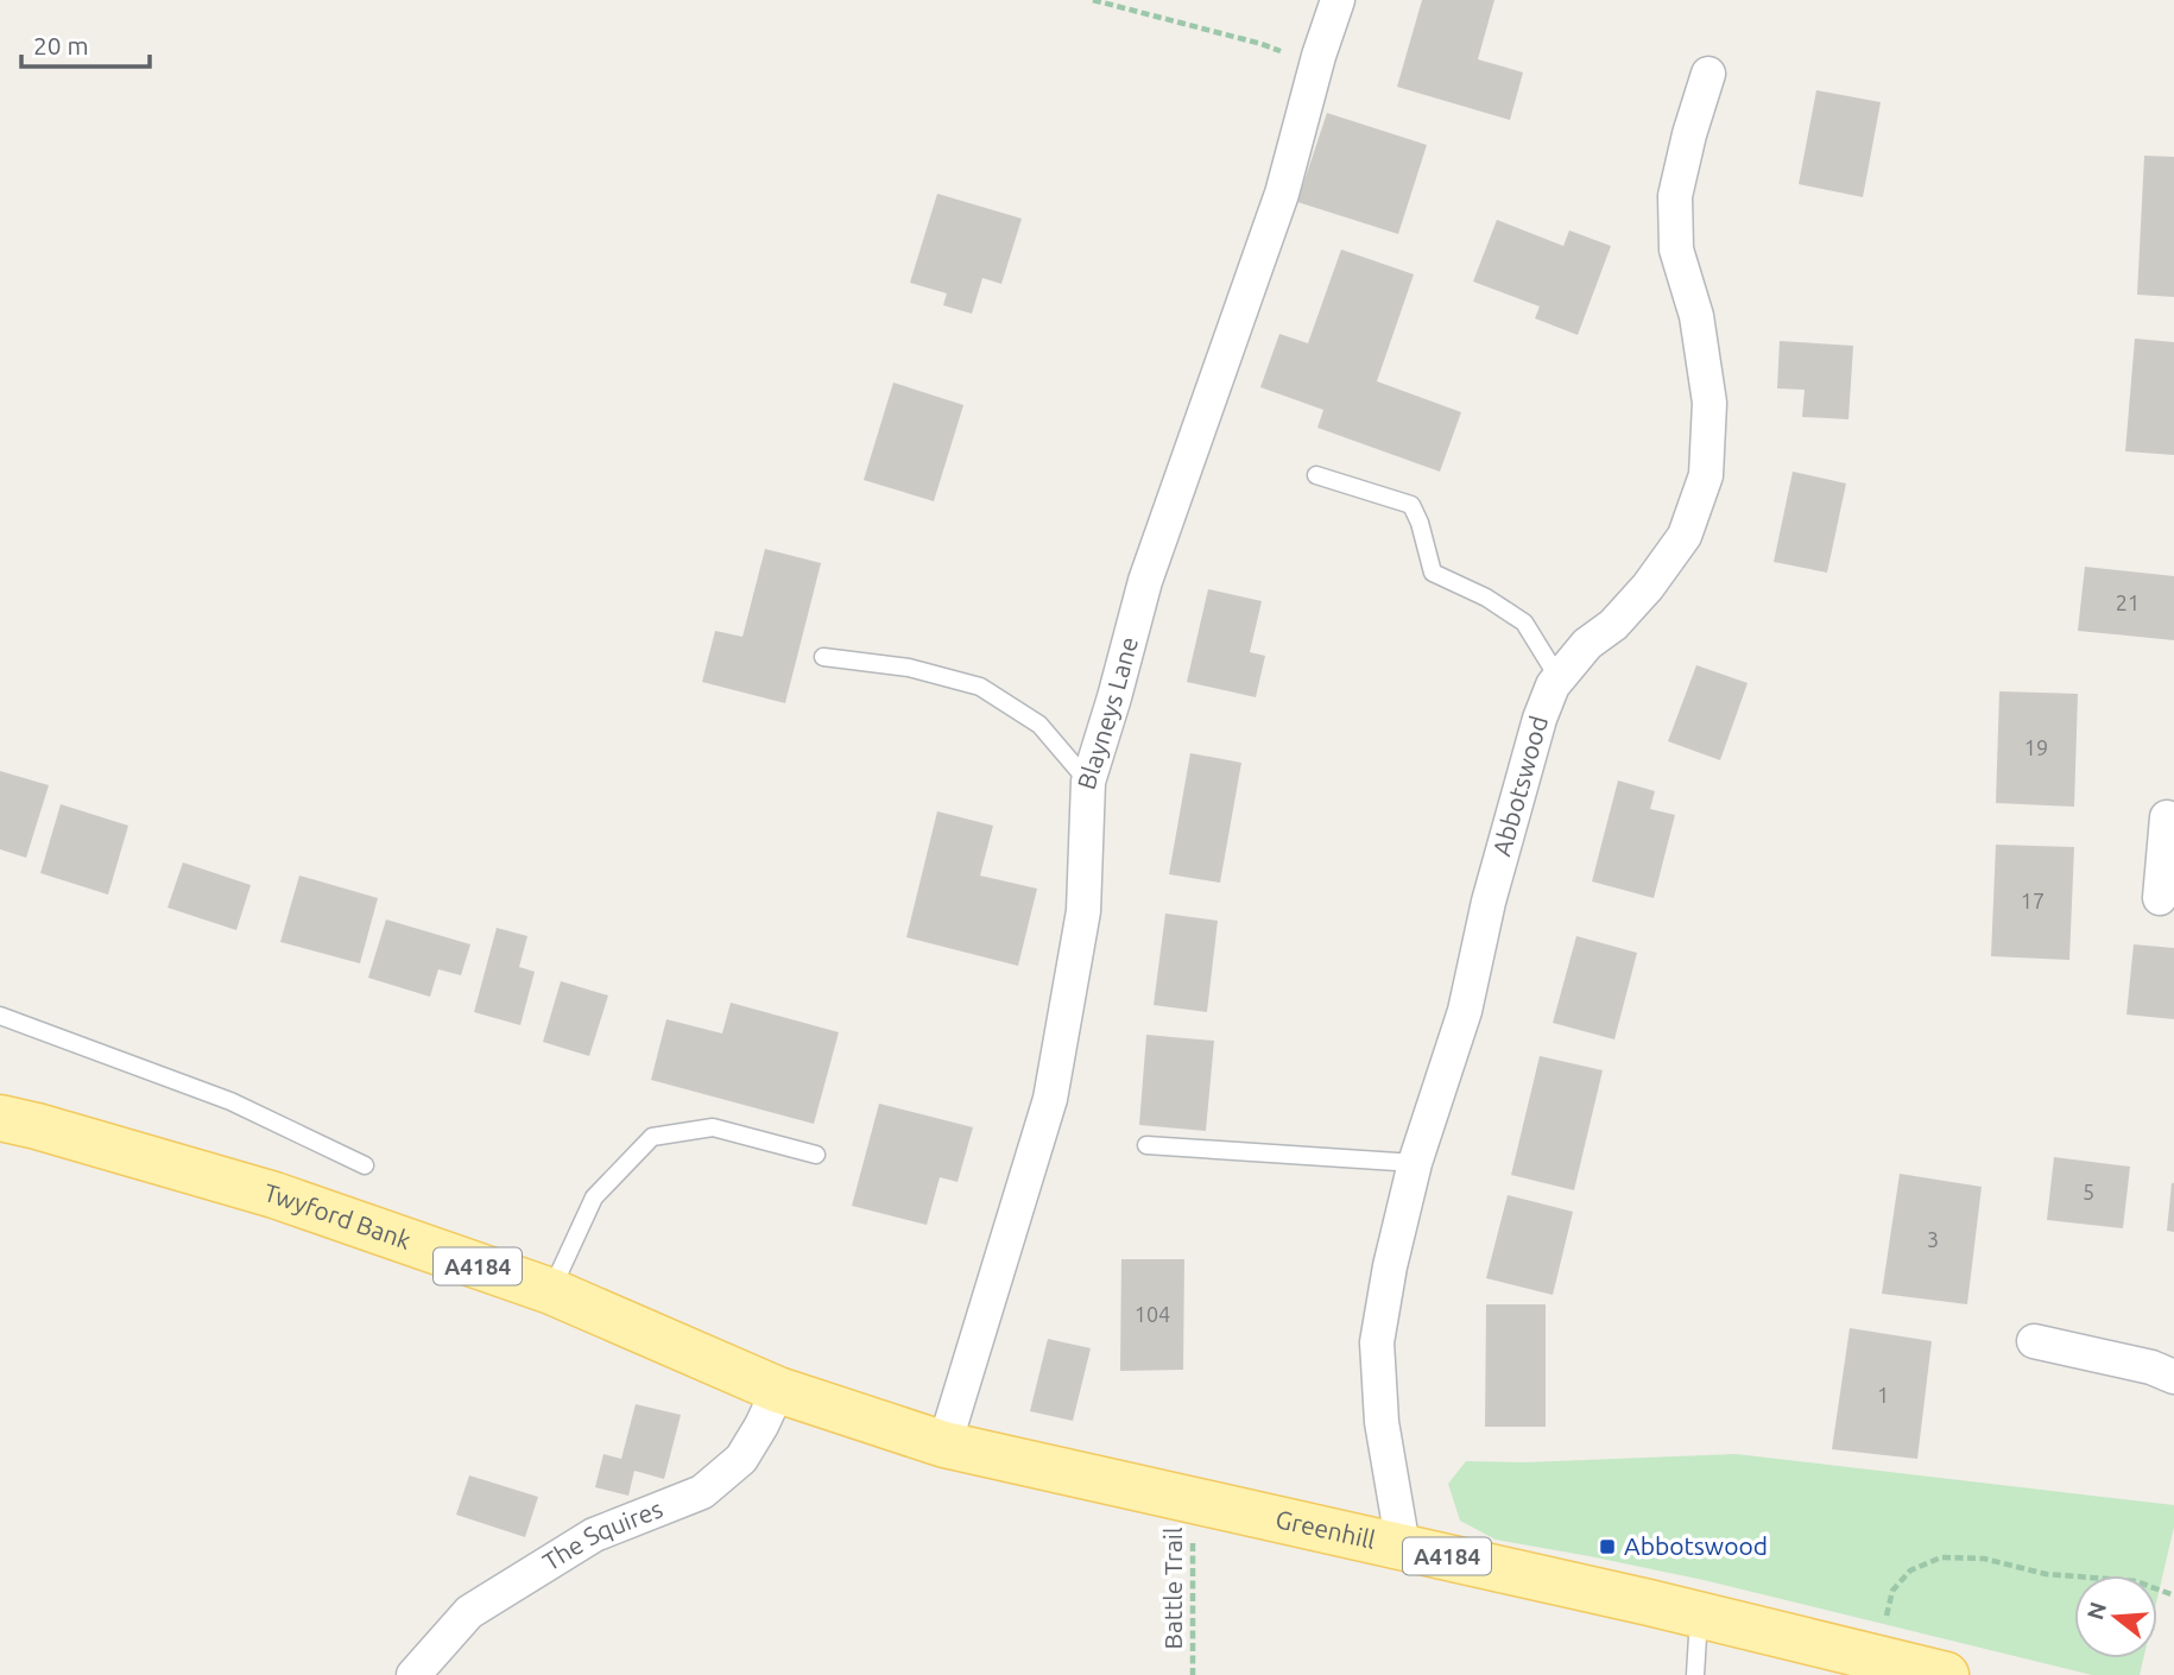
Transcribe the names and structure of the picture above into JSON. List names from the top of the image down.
{
  "streets": {
    "main road": ["Twyford Bank", "A4184", "Greenhill"],
    "street": ["Blayneys Lane", "Abbotswood", "The Squires"],
    "path": ["Battle Trail"]
  },
  "crossings": [
    ["Blayneys Lane", "Twyford Bank"],
    ["Blayneys Lane", "Greenhill"],
    ["Abbotswood", "Greenhill"],
    ["Twyford Bank", "Greenhill"],
    ["Twyford Bank", "The Squires"],
    ["Greenhill", "Battle Trail"]
  ],
  "places": {
    "transit": ["Abbotswood"]
  },
  "house_numbers": [
    "21",
    "19",
    "17",
    "5",
    "3",
    "104",
    "1"
  ],
  "scale_bar": "20 m",
  "north": "left"
}
